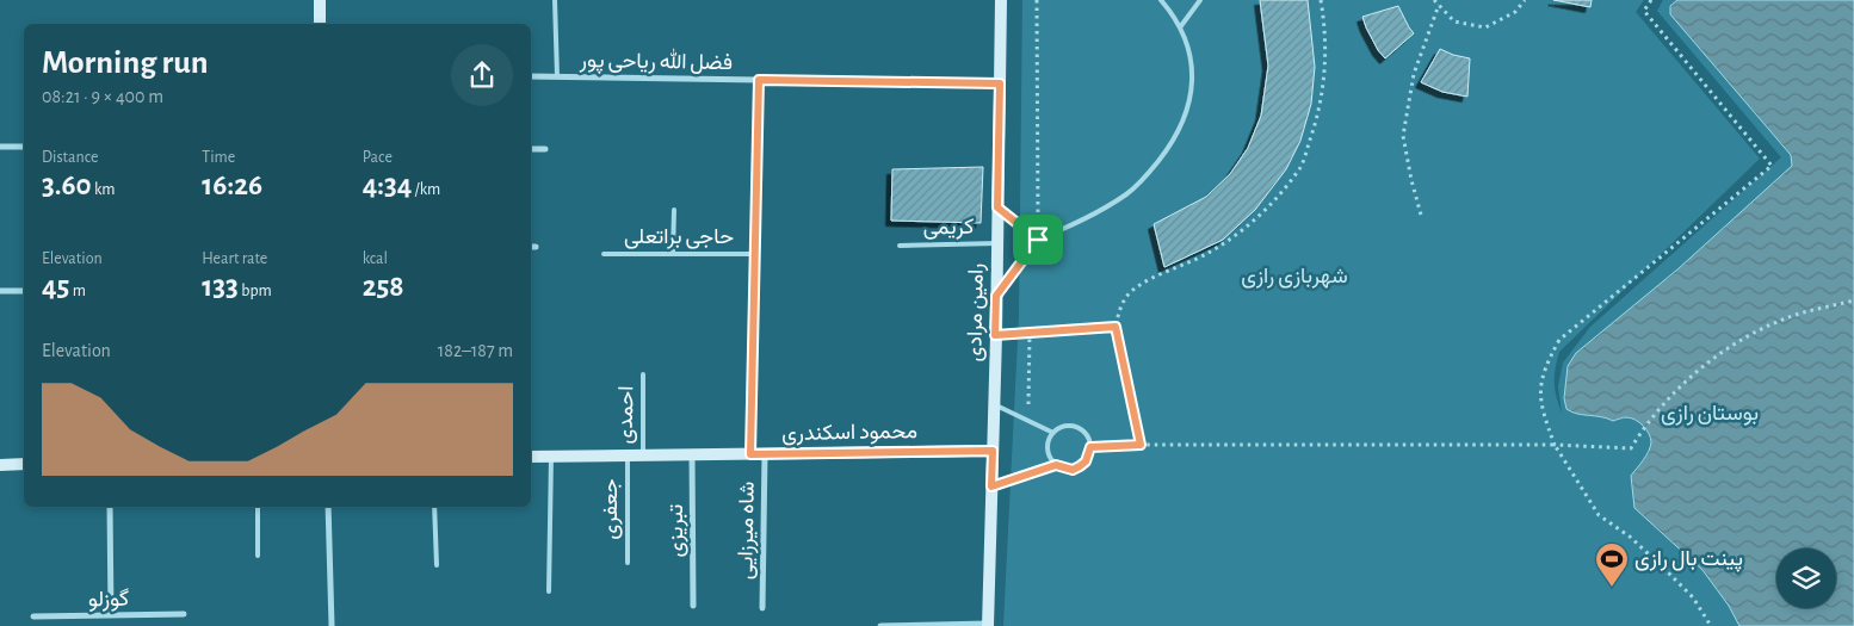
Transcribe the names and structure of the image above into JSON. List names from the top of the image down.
{
  "streets": {
    "street": [
      "فضل الله ریاحی پور",
      "رامین مرادی",
      "محمود اسکندری",
      "تبریزی",
      "شاه میرزایی",
      "گوزلو"
    ],
    "lane": [
      "کریمی",
      "حاجی براتعلی",
      "احمدی",
      "جعفری"
    ]
  },
  "crossings": [
    ["فضل الله ریاحی پور", "رامین مرادی"],
    ["کریمی", "رامین مرادی"],
    ["رامین مرادی", "محمود اسکندری"],
    ["احمدی", "محمود اسکندری"],
    ["محمود اسکندری", "جعفری"],
    ["محمود اسکندری", "تبریزی"],
    ["محمود اسکندری", "شاه میرزایی"]
  ],
  "parks": ["شهربازی رازی", "بوستان رازی"],
  "places": {
    "sports": ["پینت بال رازی"]
  },
  "page": {
    "heading": ["Morning run", "08:21 · 9 × 400 m"],
    "stats": [
      ["Distance", "3.60 km"],
      ["Time", "16:26"],
      ["Pace", "4:34 /km"],
      ["Elevation", "45 m"],
      ["Heart rate", "133 bpm"],
      ["kcal", "258"]
    ],
    "chart": ["Elevation", "182–187 m"]
  }
}
